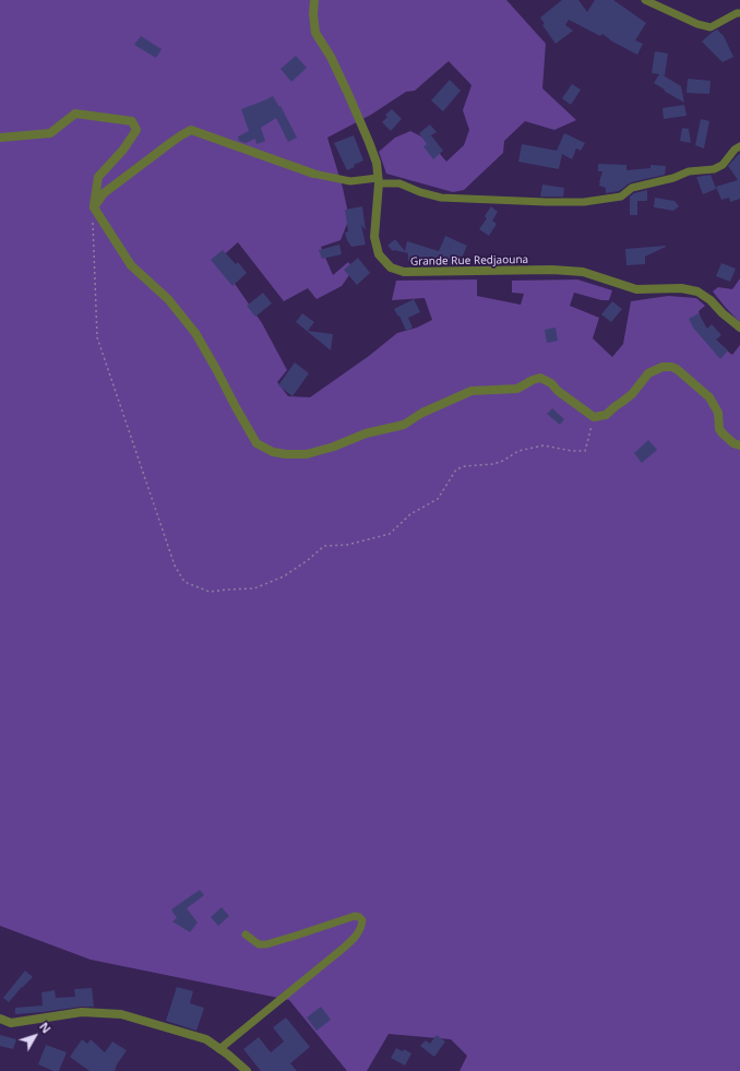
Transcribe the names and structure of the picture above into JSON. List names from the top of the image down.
{
  "streets": {
    "street": ["Grande Rue Redjaouna"]
  },
  "north": "top right"
}
